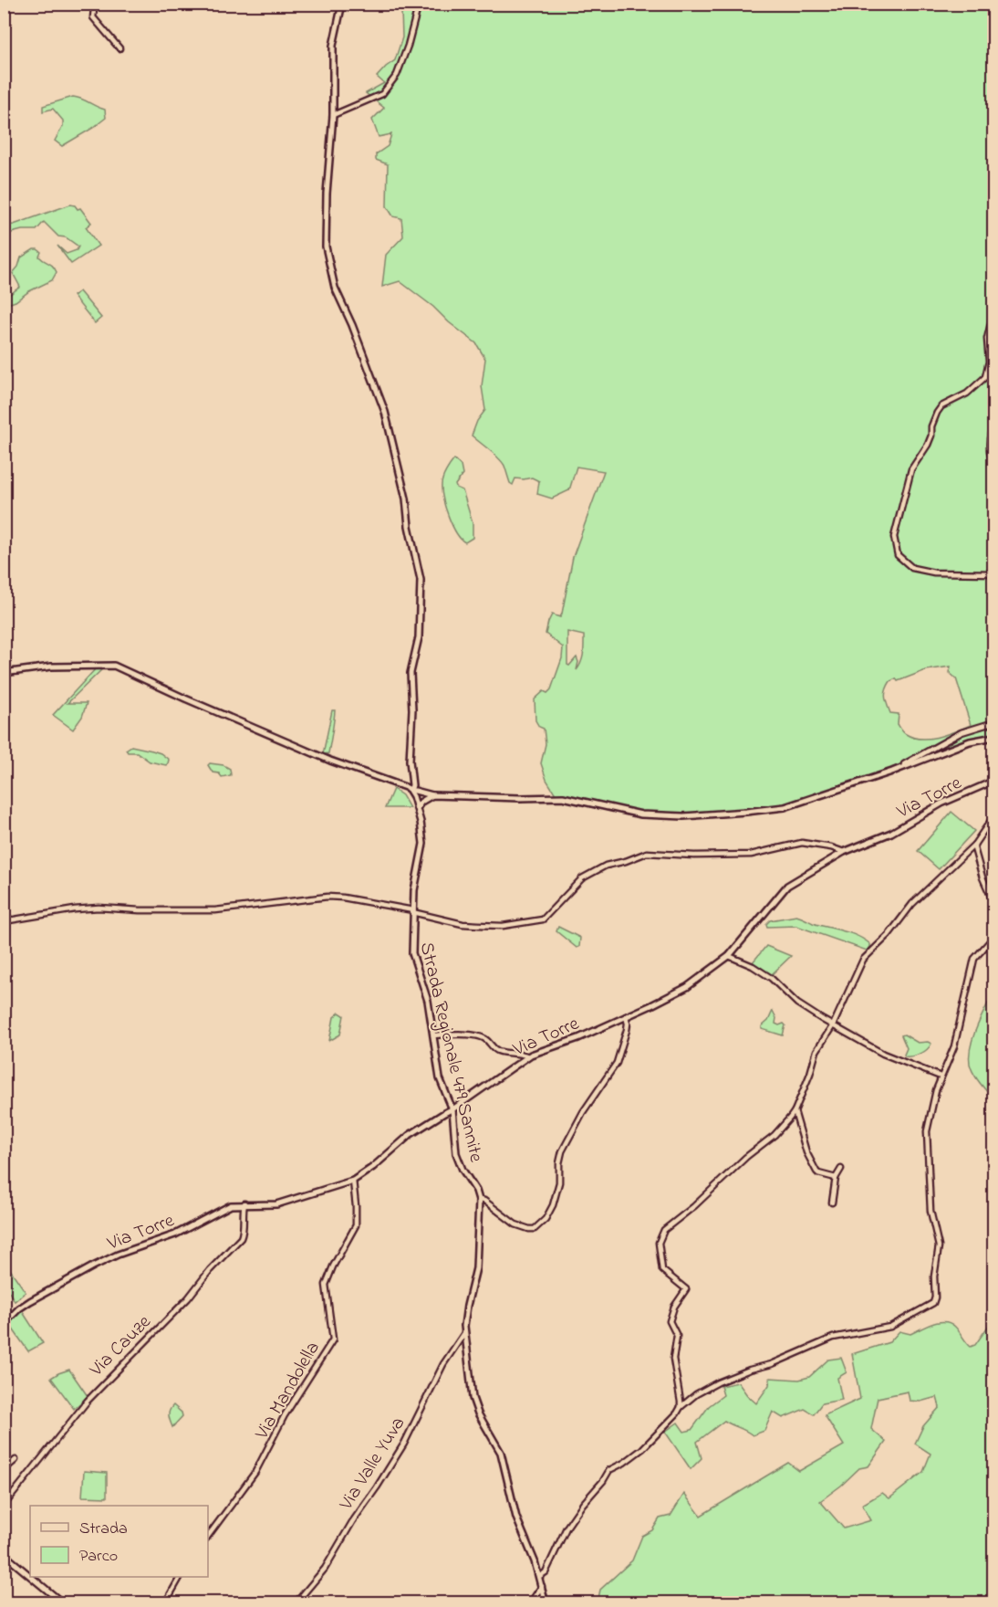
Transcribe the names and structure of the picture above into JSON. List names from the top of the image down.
{
  "streets": {
    "main road": ["Via Torre", "Strada Regionale 479 Sannite"],
    "street": ["Via Cauze", "Via Mandolella", "Via Valle Yuva"]
  },
  "crossings": [
    ["Via Torre", "Strada Regionale 479 Sannite"],
    ["Via Torre", "Via Cauze"],
    ["Via Torre", "Via Mandolella"],
    ["Strada Regionale 479 Sannite", "Via Valle Yuva"]
  ],
  "legend": ["Strada", "Parco"]
}
